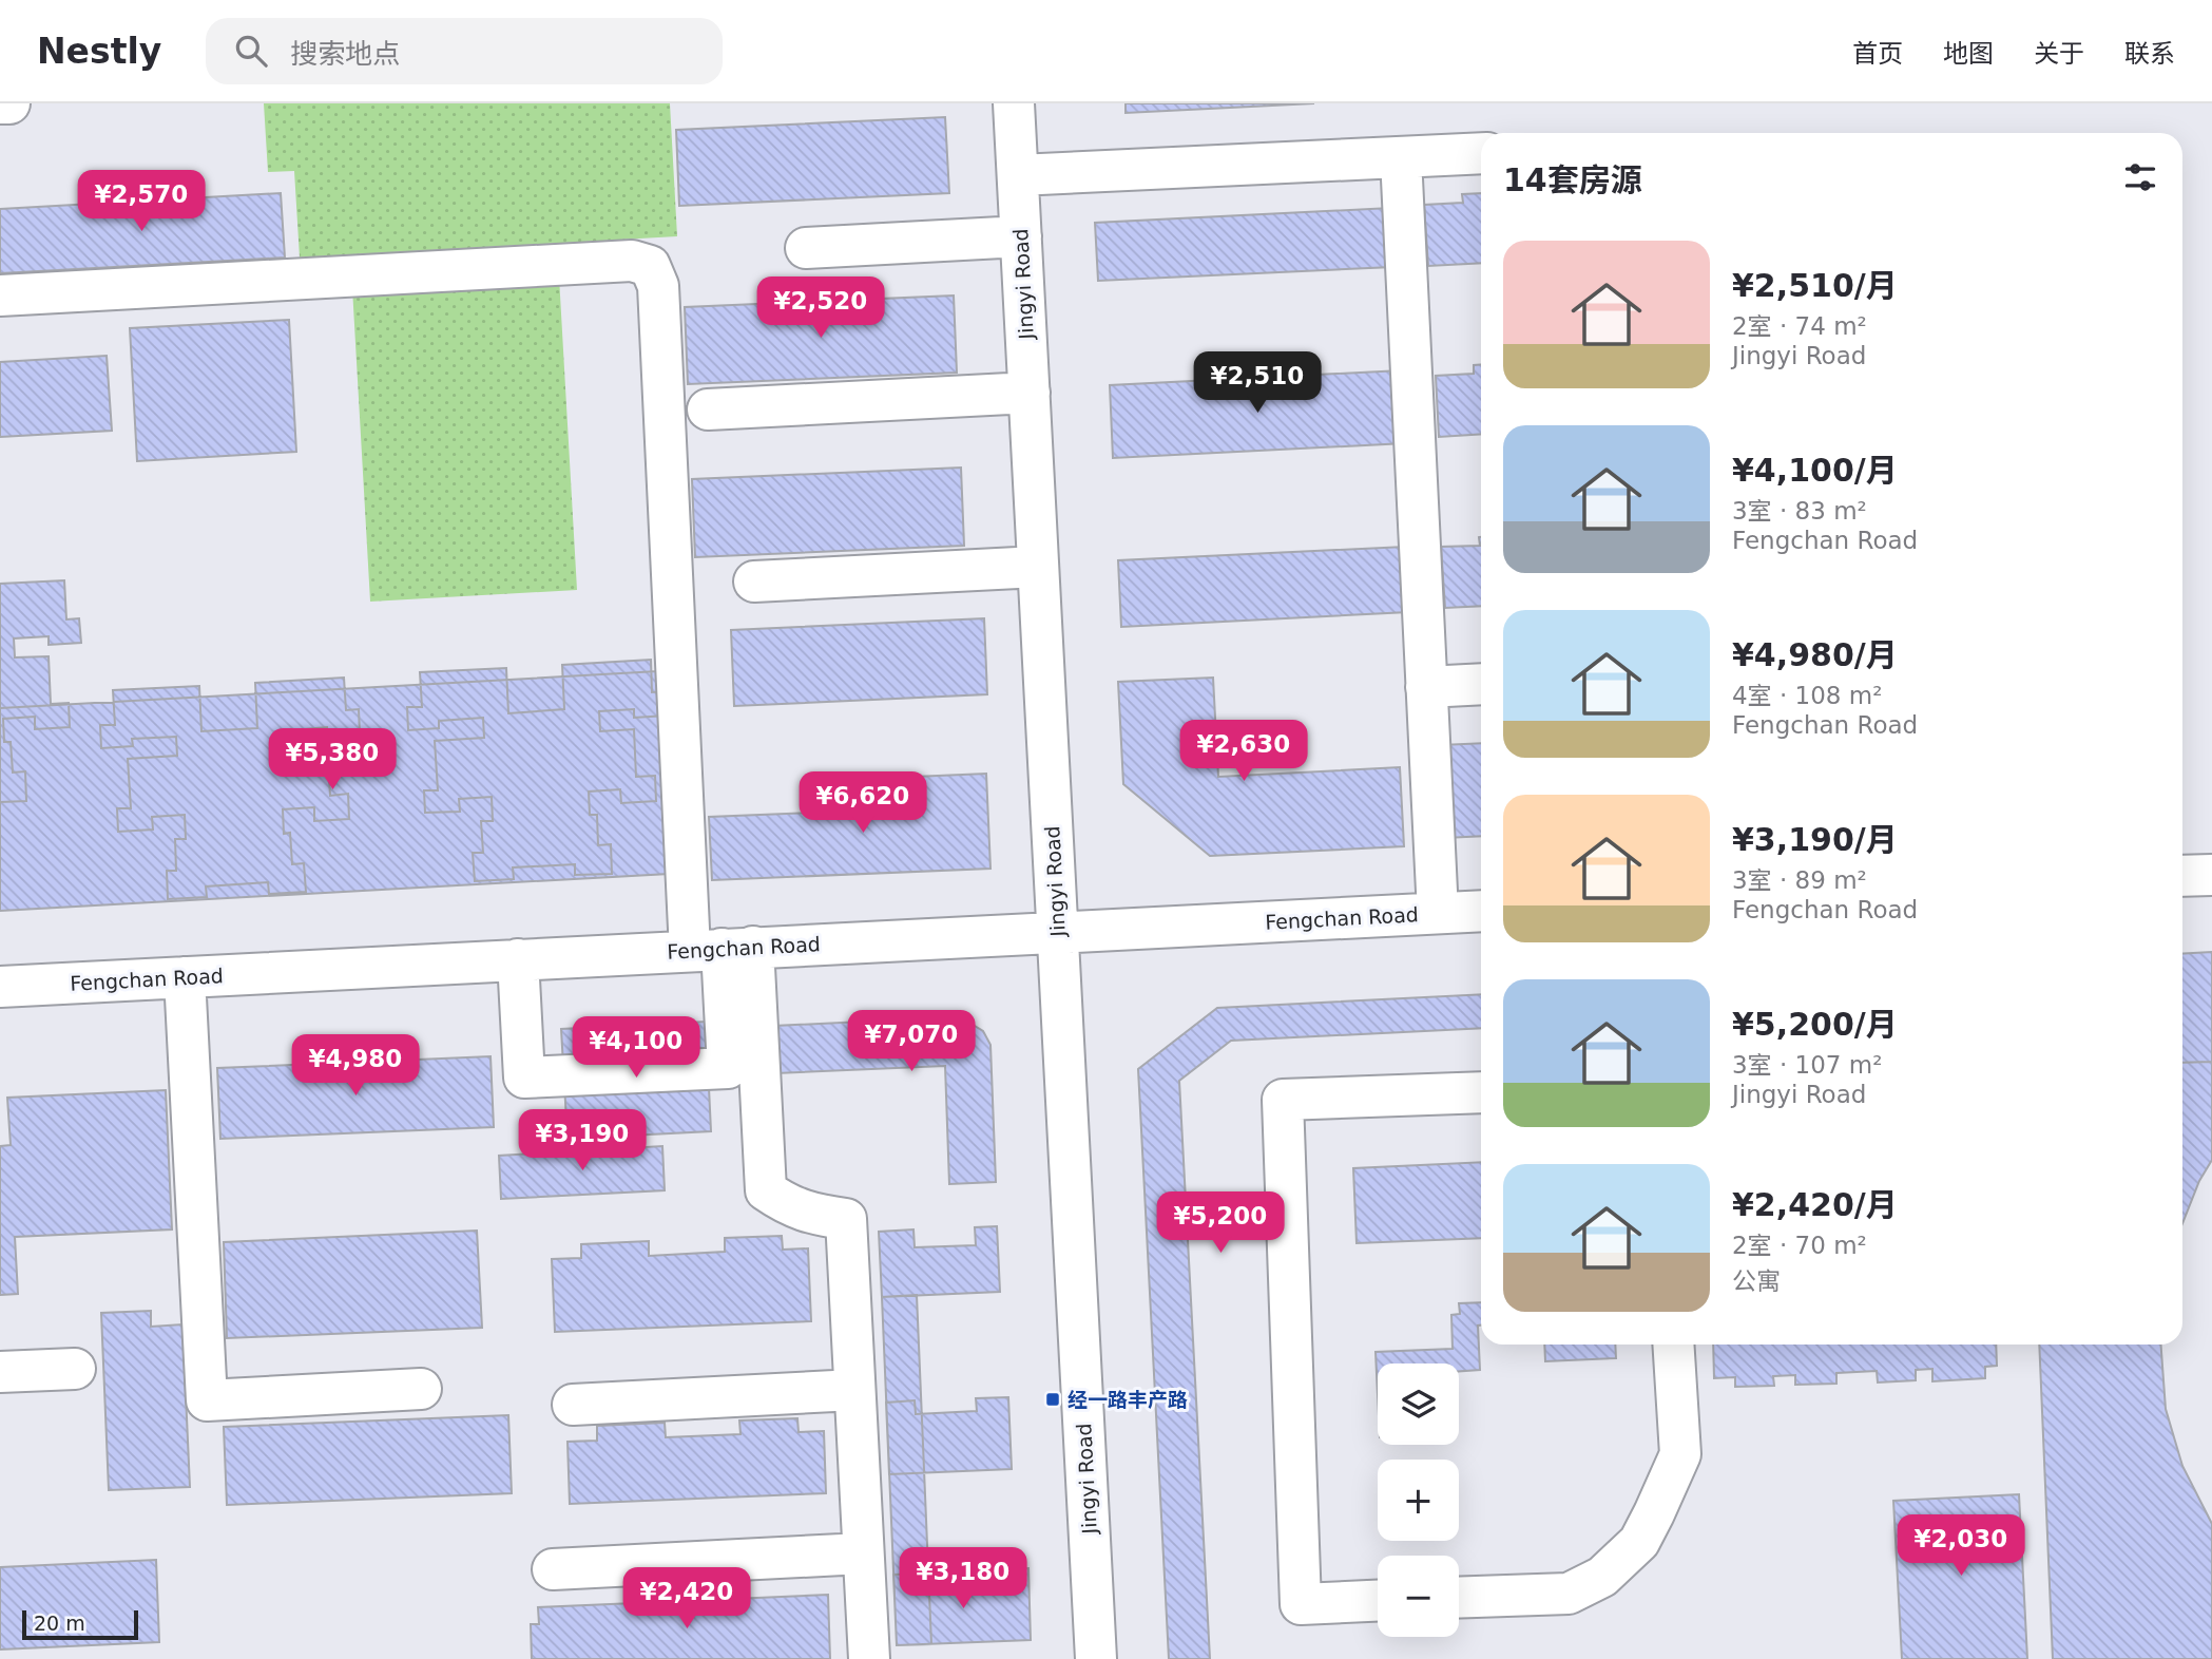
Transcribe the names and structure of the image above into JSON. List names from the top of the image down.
{
  "streets": {
    "street": ["Jingyi Road", "Fengchan Road"]
  },
  "crossings": [
    ["Jingyi Road", "Fengchan Road"]
  ],
  "places": {
    "transit": ["经一路丰产路"]
  },
  "scale_bar": "20 m",
  "page": {
    "header": "Nestly",
    "search": "搜索地点",
    "nav": [
      "首页",
      "地图",
      "关于",
      "联系"
    ],
    "heading": "14套房源",
    "price": [
      "¥2,570",
      "¥2,520",
      "¥2,510",
      "¥2,630",
      "¥5,380",
      "¥6,620",
      "¥7,070",
      "¥4,100",
      "¥4,980",
      "¥3,190",
      "¥5,200",
      "¥2,030",
      "¥3,180",
      "¥2,420"
    ],
    "list": [
      {
        "name": "¥2,510/月",
        "note": "2室 · 74 m² · Jingyi Road"
      },
      {
        "name": "¥4,100/月",
        "note": "3室 · 83 m² · Fengchan Road"
      },
      {
        "name": "¥4,980/月",
        "note": "4室 · 108 m² · Fengchan Road"
      },
      {
        "name": "¥3,190/月",
        "note": "3室 · 89 m² · Fengchan Road"
      },
      {
        "name": "¥5,200/月",
        "note": "3室 · 107 m² · Jingyi Road"
      },
      {
        "name": "¥2,420/月",
        "note": "2室 · 70 m² · 公寓"
      }
    ],
    "map_buttons": ["+", "−"],
    "scale": "20 m"
  }
}
